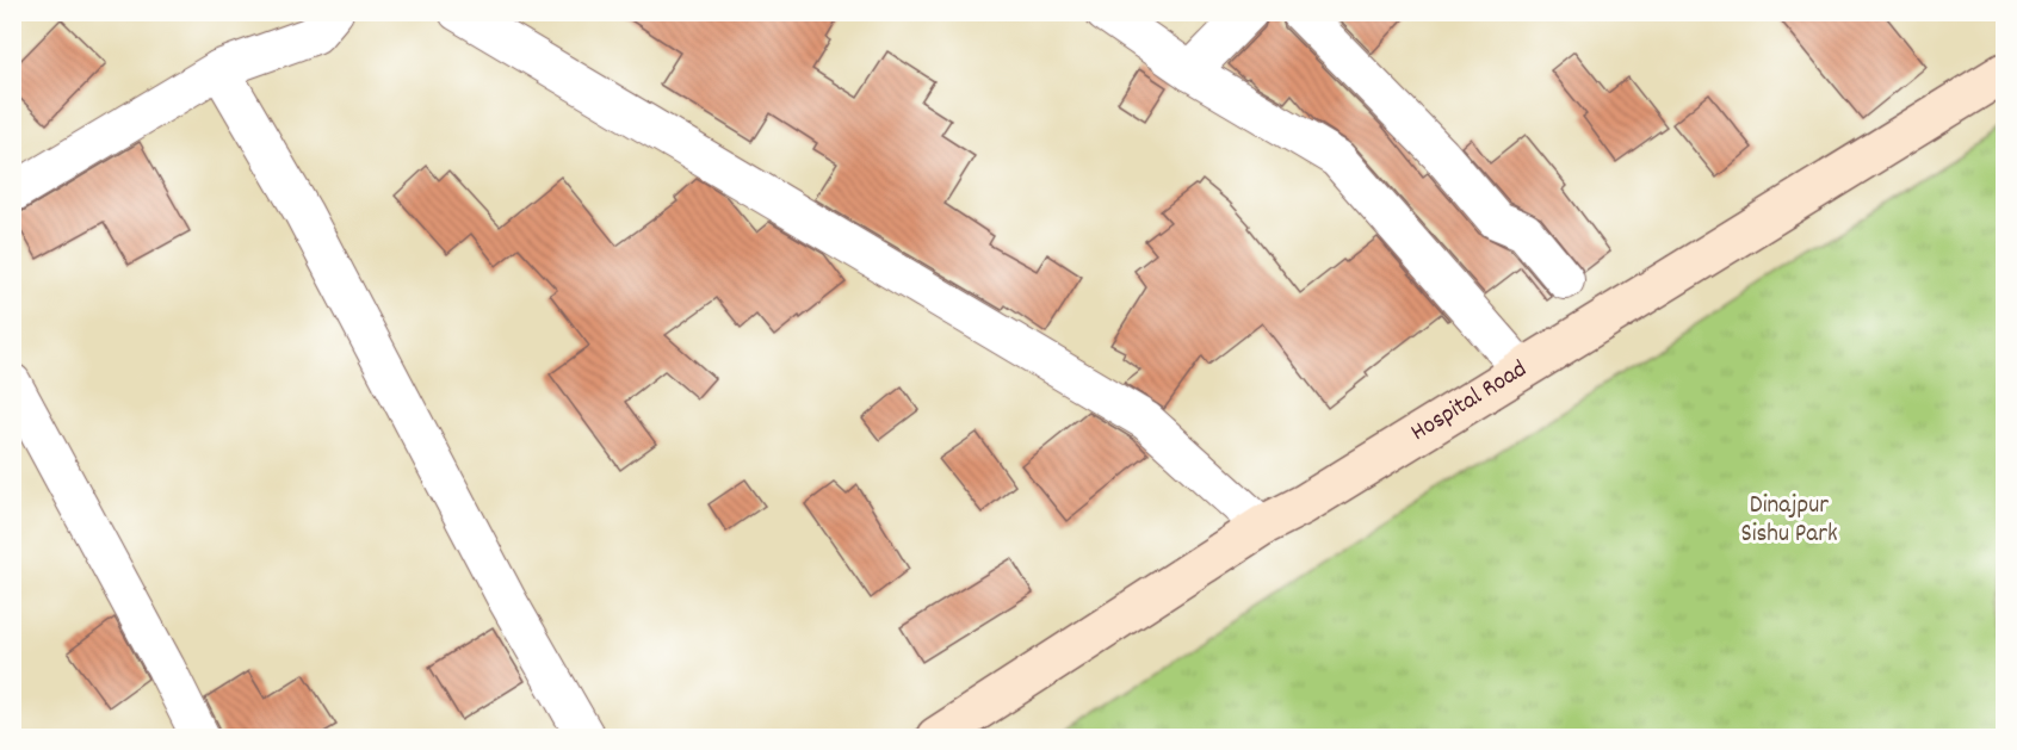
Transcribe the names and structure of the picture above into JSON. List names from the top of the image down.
{
  "streets": {
    "main road": ["Hospital Road"]
  },
  "parks": ["Dinajpur Sishu Park"]
}
